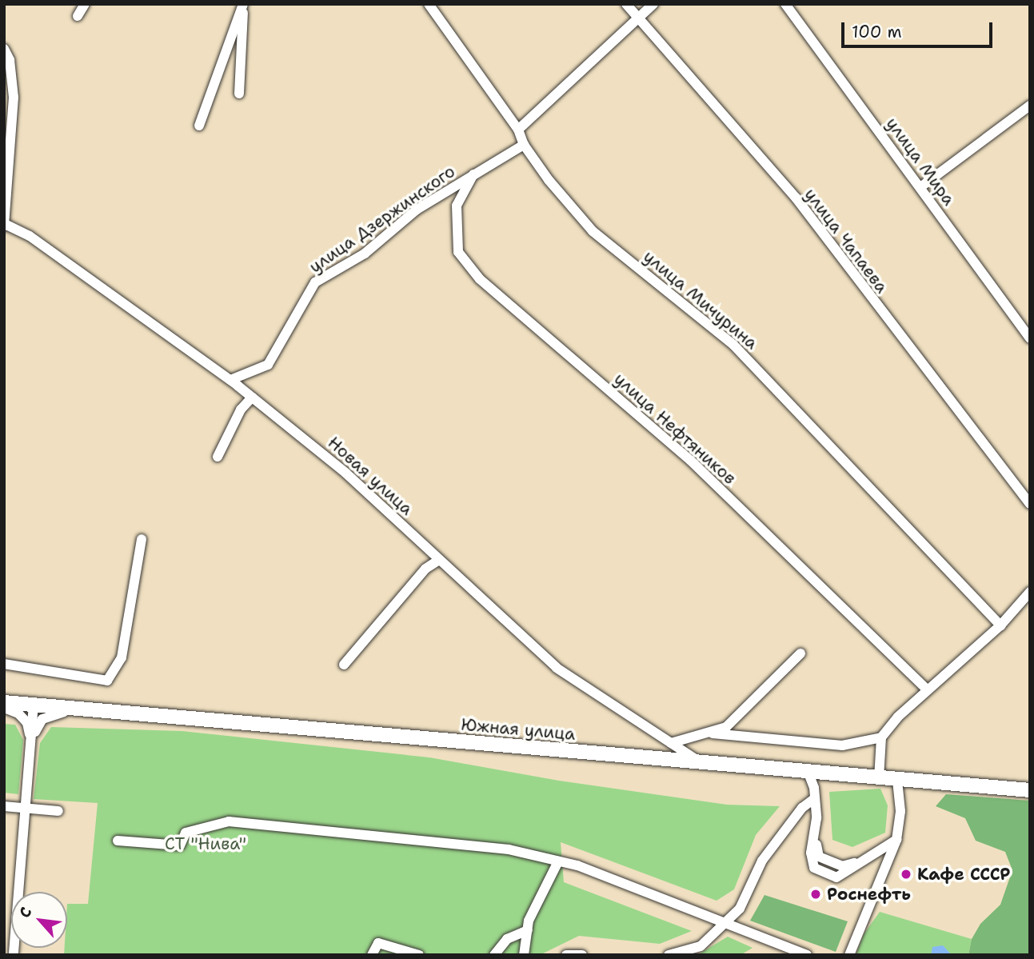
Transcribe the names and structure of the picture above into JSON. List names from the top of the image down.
{
  "streets": {
    "highway": ["Южная улица"],
    "street": [
      "улица Мира",
      "улица Дзержинского",
      "улица Чапаева",
      "улица Мичурина",
      "улица Нефтяников",
      "Новая улица"
    ]
  },
  "crossings": [
    ["улица Дзержинского", "улица Мичурина"],
    ["улица Дзержинского", "улица Нефтяников"],
    ["улица Дзержинского", "Новая улица"],
    ["Новая улица", "Южная улица"]
  ],
  "parks": ["СТ \"Нива\""],
  "places": ["Кафе СССР", "Роснефть"],
  "scale_bar": "100 m",
  "north": "top left"
}
